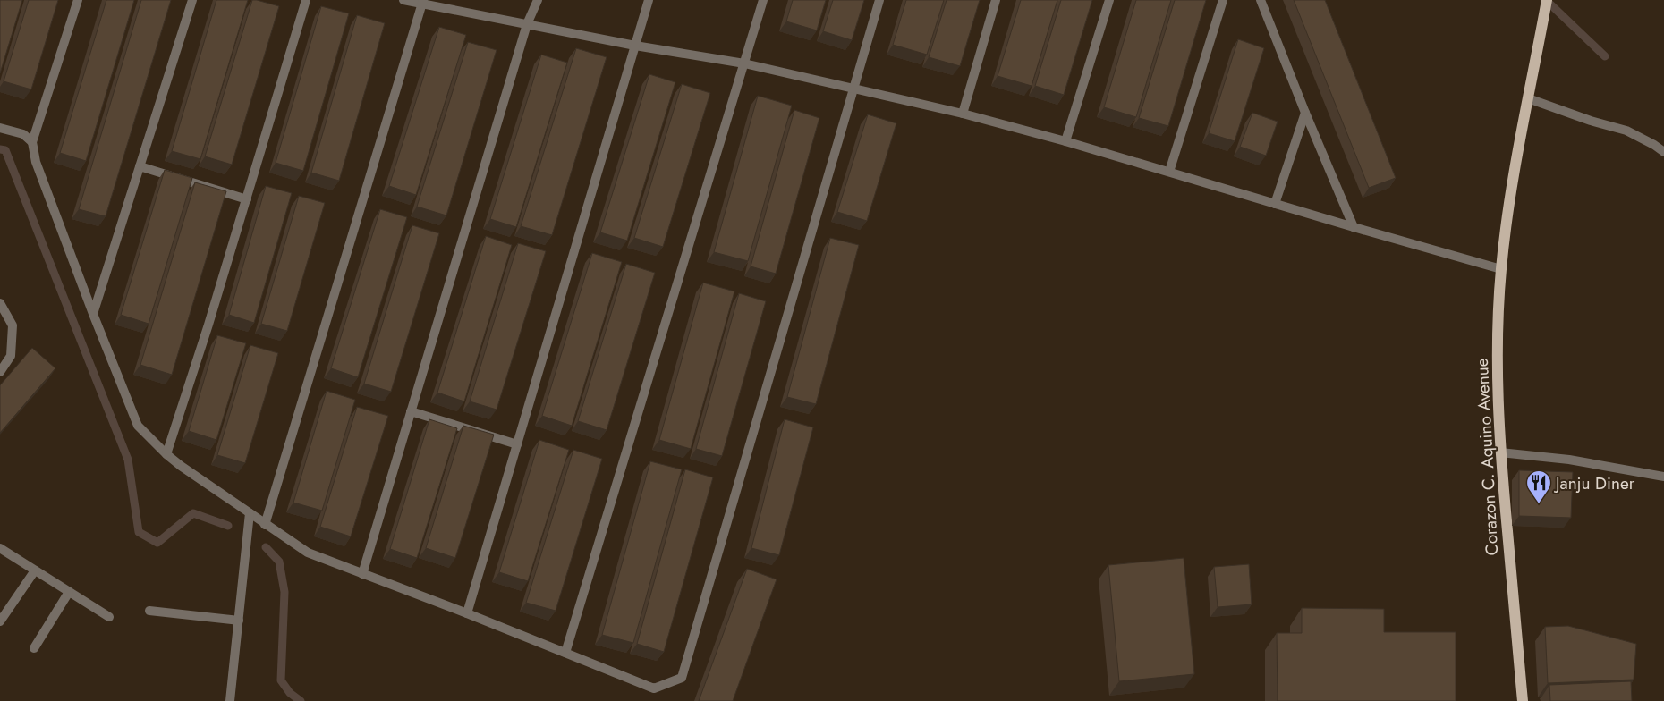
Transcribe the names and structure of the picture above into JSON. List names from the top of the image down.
{
  "streets": {
    "main road": ["Corazon C. Aquino Avenue"]
  },
  "places": {
    "restaurant": ["Janju Diner"]
  }
}
